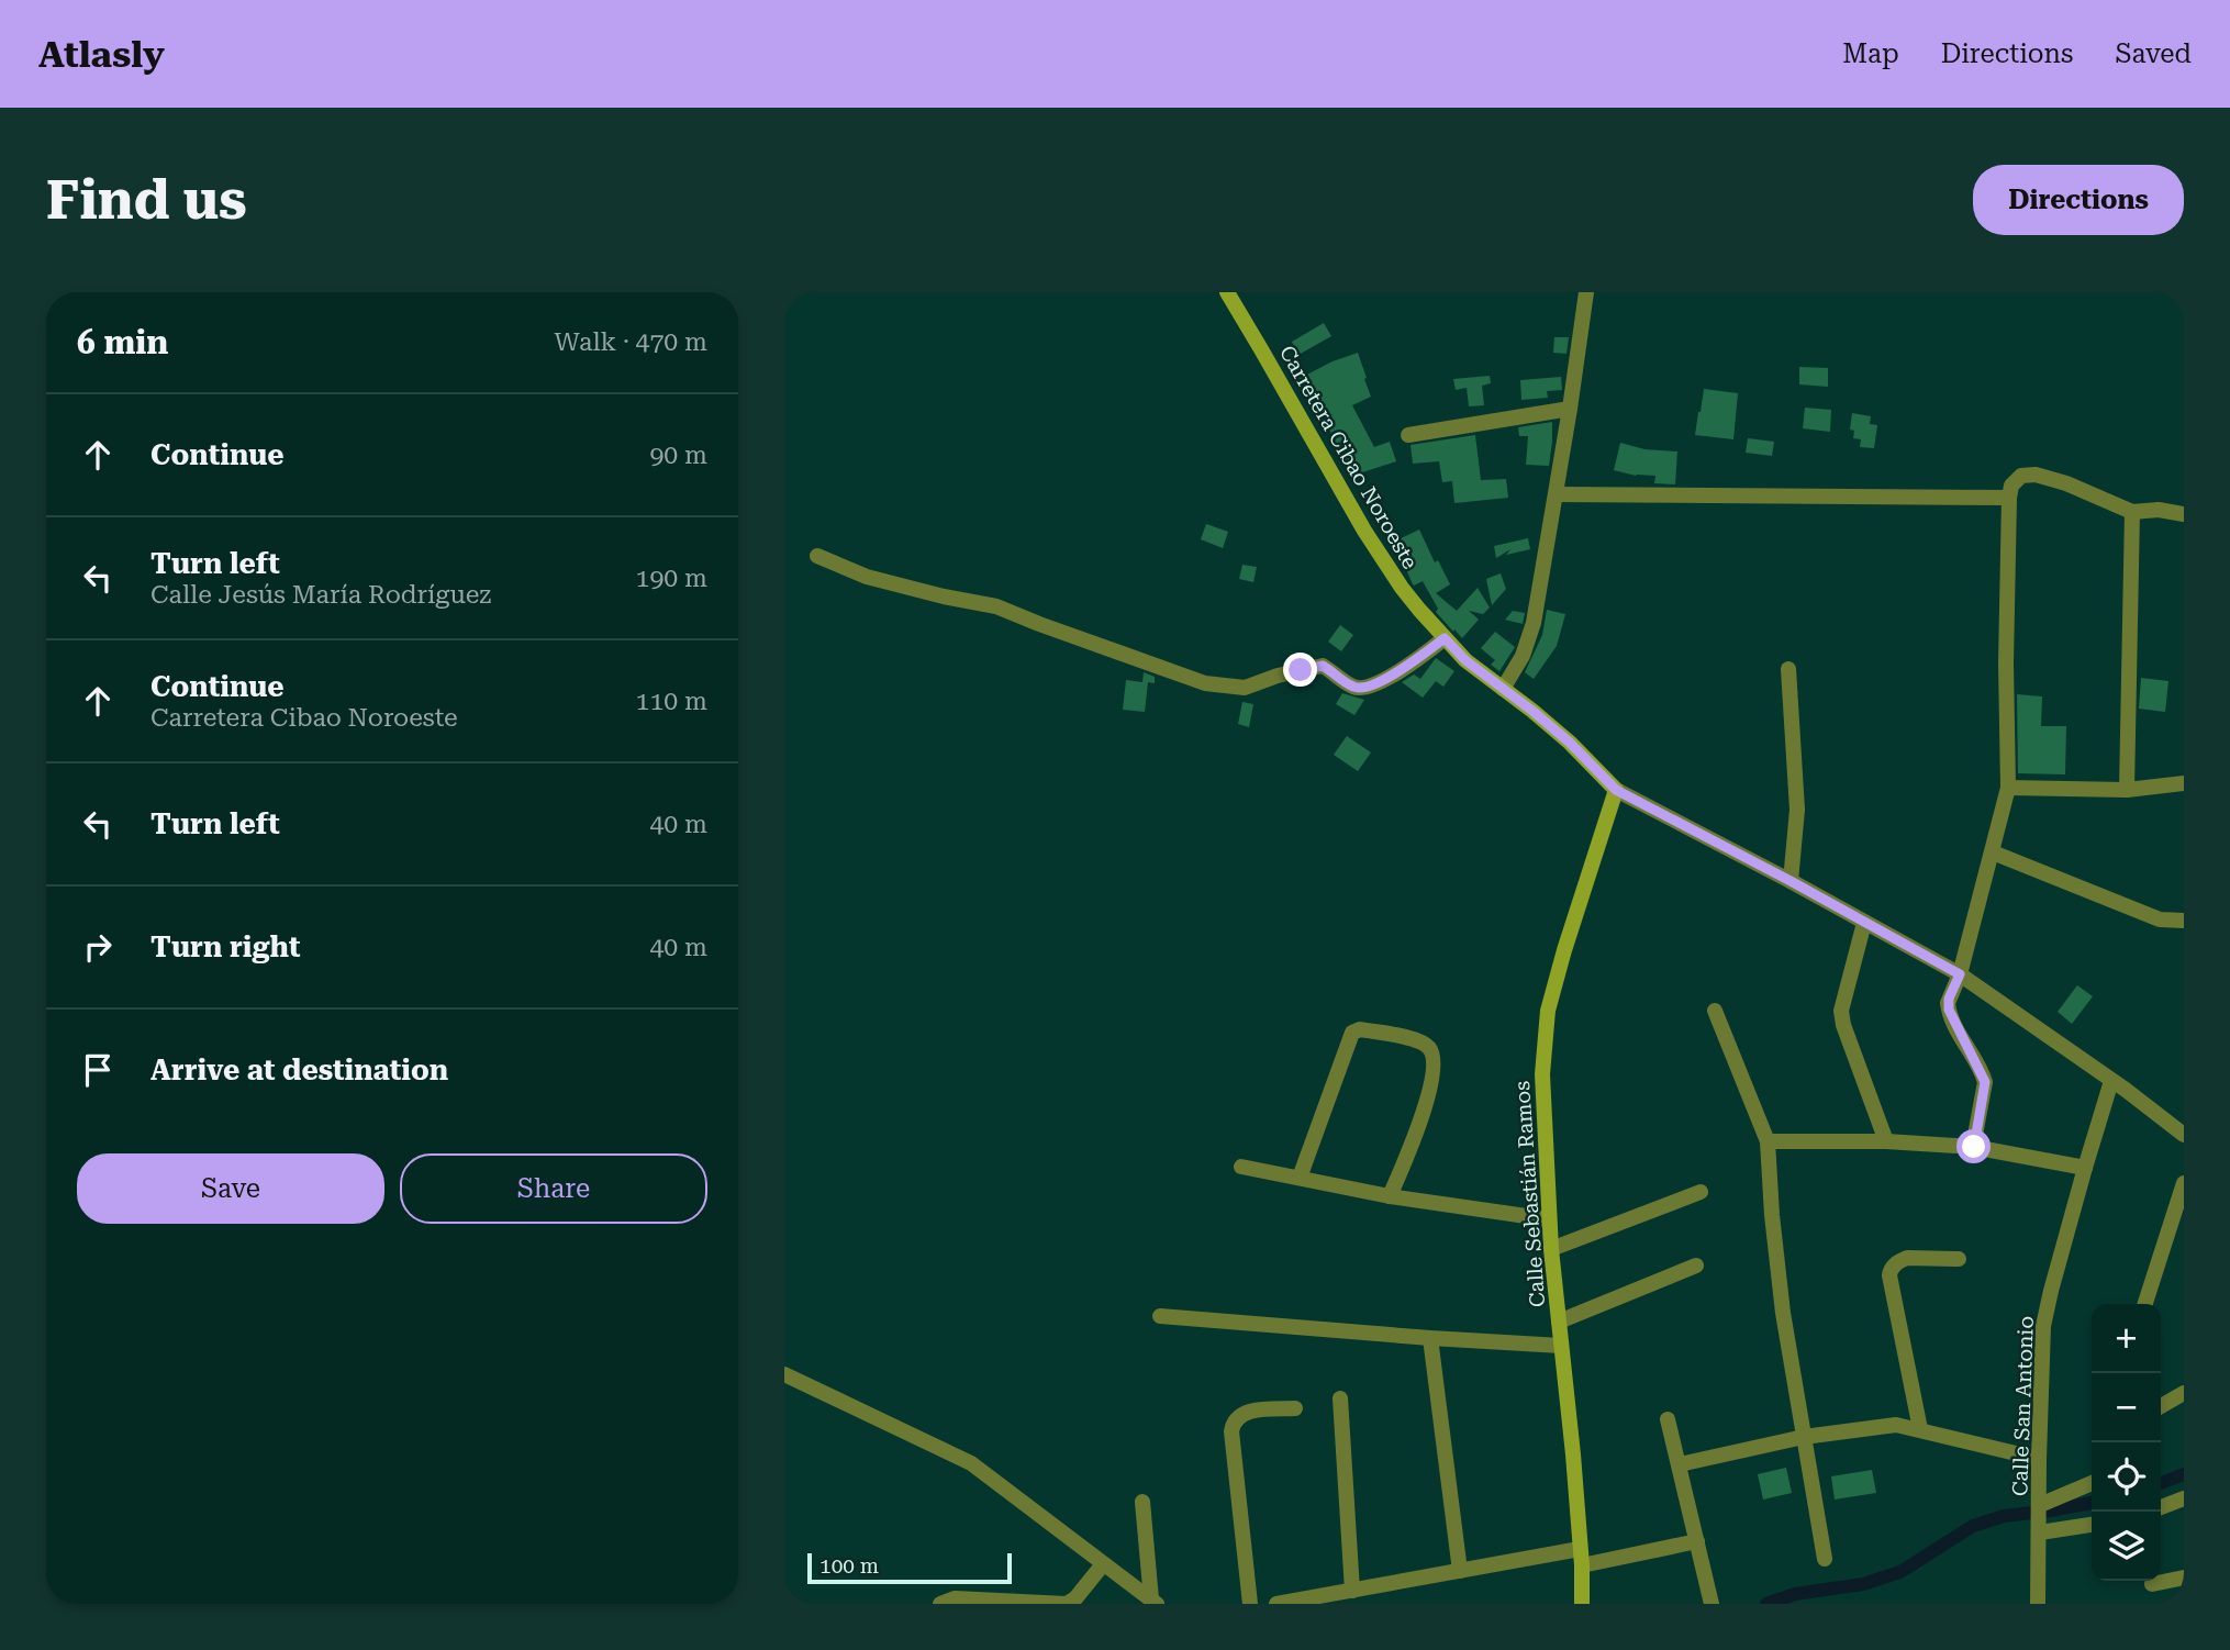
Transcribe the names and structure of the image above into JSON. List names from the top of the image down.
{
  "streets": {
    "main road": ["Carretera Cibao Noroeste", "Calle Sebastián Ramos"],
    "street": ["Calle San Antonio"]
  },
  "crossings": [
    ["Carretera Cibao Noroeste", "Calle Sebastián Ramos"]
  ],
  "scale_bar": "100 m",
  "page": {
    "header": "Atlasly",
    "nav": ["Map", "Directions", "Saved"],
    "buttons": [
      "Directions",
      ["Save", "Share"]
    ],
    "title": "Find us",
    "heading": ["6 min", "Walk · 470 m"],
    "list": [
      ["Continue", "90 m"],
      ["Turn left", "Calle Jesús María Rodríguez", "190 m"],
      ["Continue", "Carretera Cibao Noroeste", "110 m"],
      ["Turn left", "40 m"],
      ["Turn right", "40 m"],
      "Arrive at destination"
    ],
    "map_buttons": ["+", "−"],
    "scale": "100 m"
  }
}
